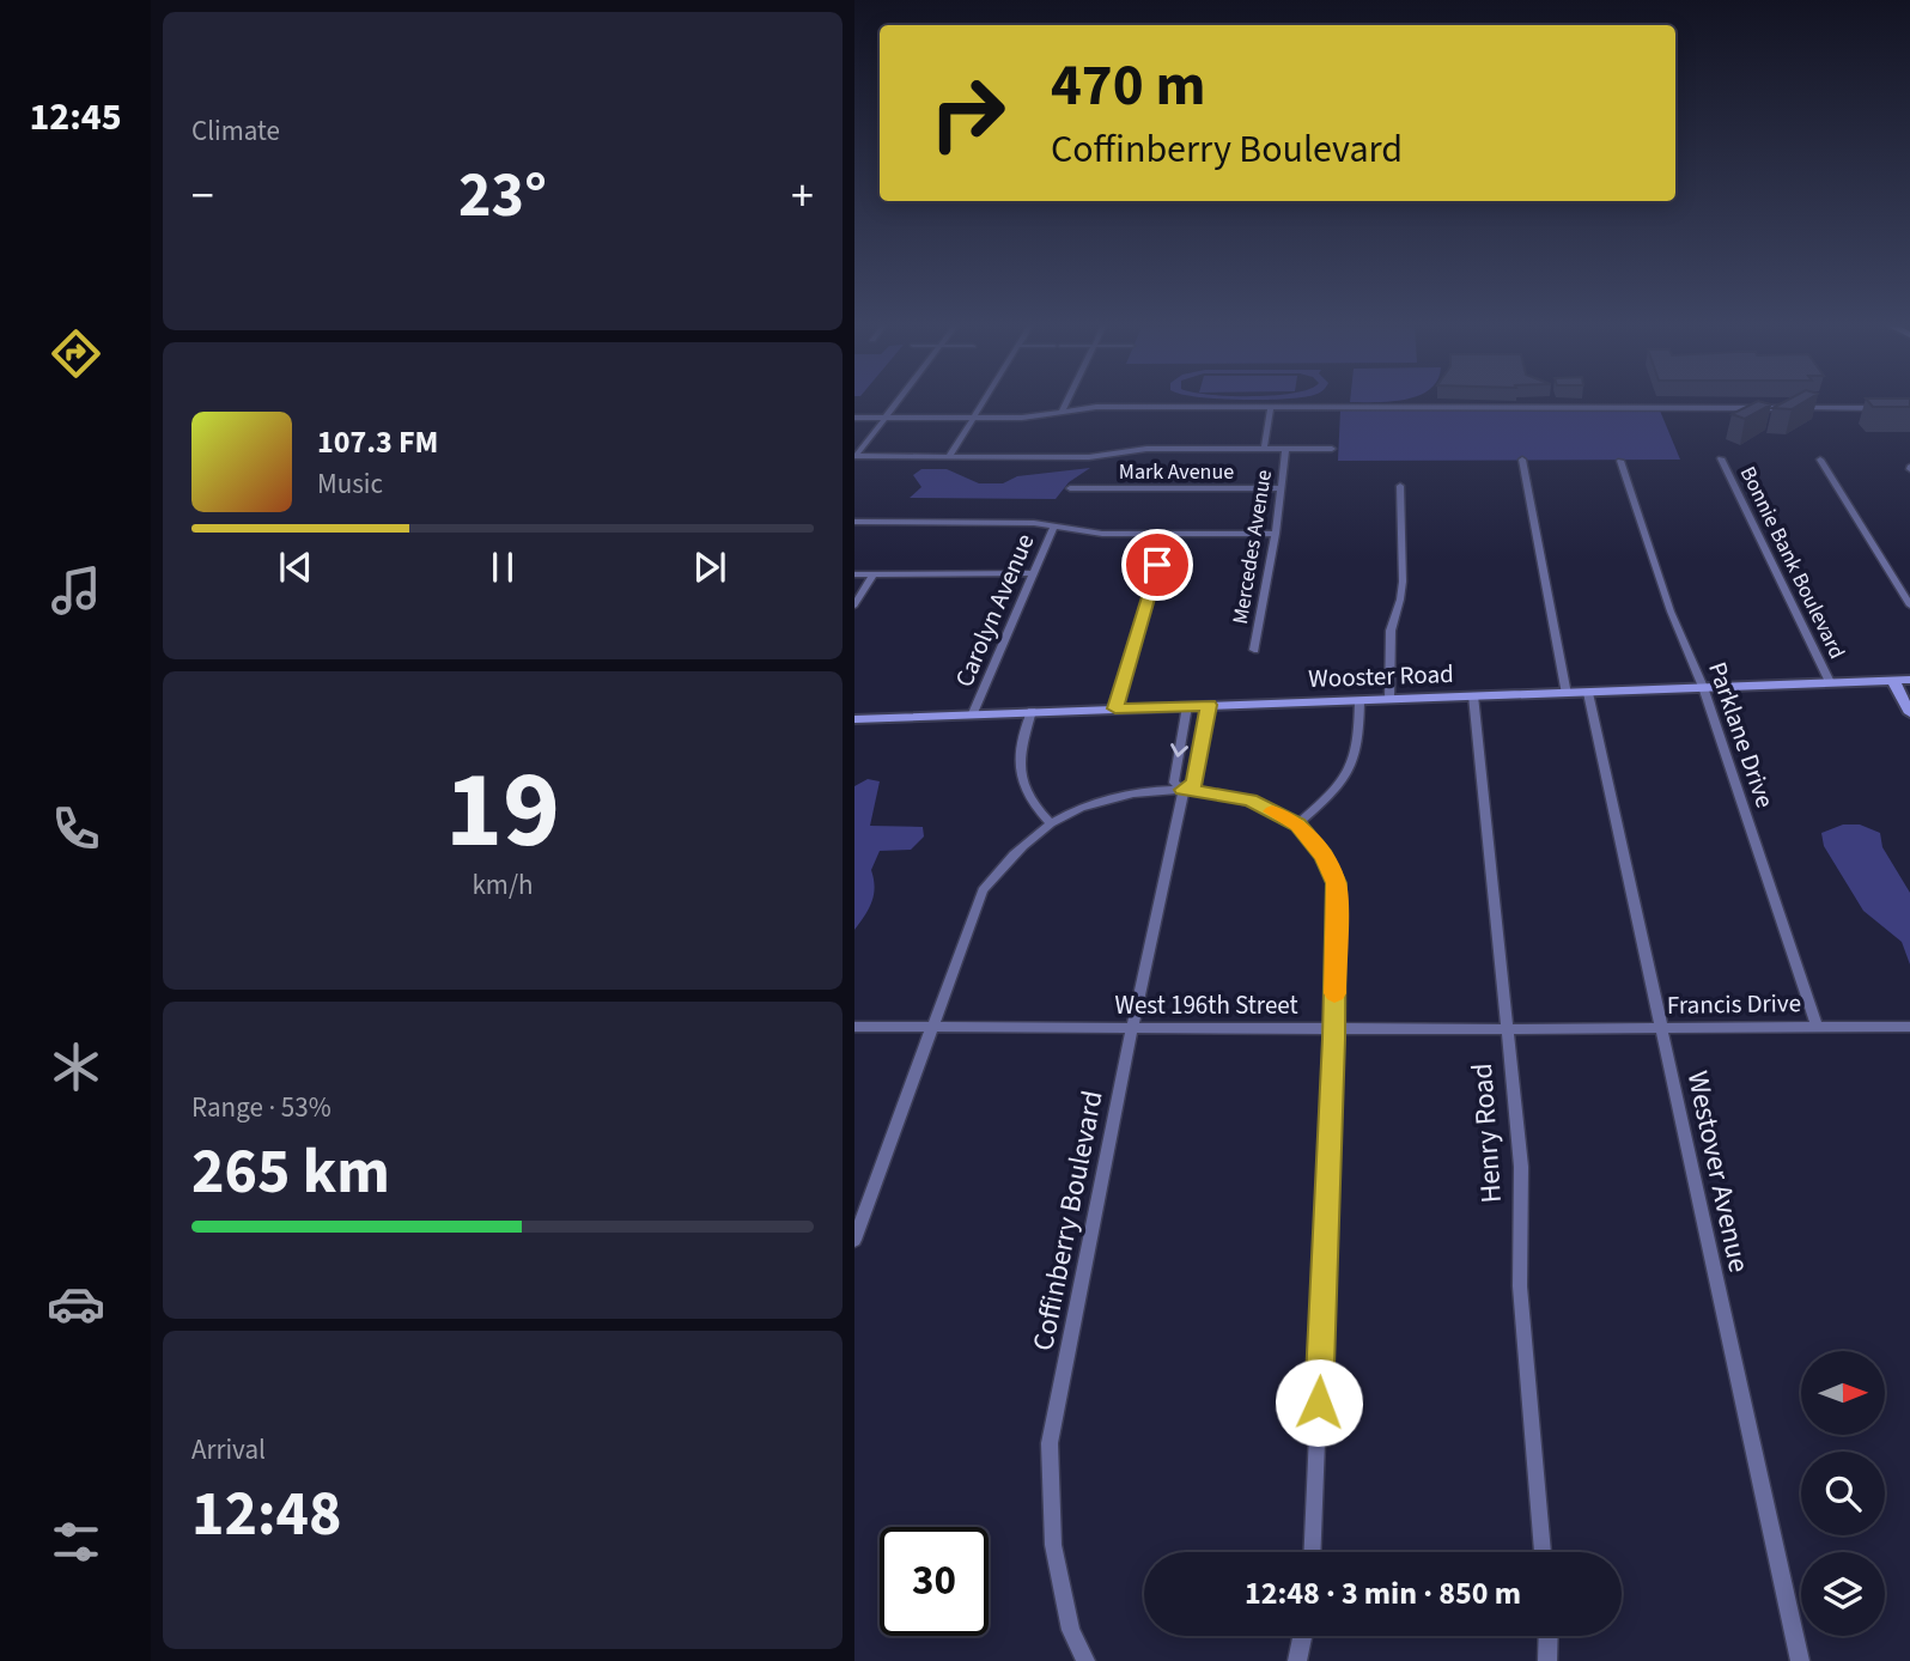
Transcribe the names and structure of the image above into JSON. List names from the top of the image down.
{
  "streets": {
    "main road": ["Wooster Road"],
    "street": [
      "Mark Avenue",
      "Mercedes Avenue",
      "Bonnie Bank Boulevard",
      "Carolyn Avenue",
      "Parklane Drive",
      "Francis Drive",
      "West 196th Street",
      "Henry Road",
      "Westover Avenue",
      "Coffinberry Boulevard"
    ]
  },
  "crossings": [
    ["Mark Avenue", "Mercedes Avenue"],
    ["Bonnie Bank Boulevard", "Wooster Road"],
    ["Carolyn Avenue", "Wooster Road"],
    ["Wooster Road", "Parklane Drive"],
    ["Wooster Road", "Henry Road"],
    ["Wooster Road", "Westover Avenue"],
    ["Wooster Road", "Coffinberry Boulevard"],
    ["Parklane Drive", "Francis Drive"],
    ["Francis Drive", "West 196th Street"],
    ["Francis Drive", "Westover Avenue"],
    ["West 196th Street", "Henry Road"],
    ["West 196th Street", "Coffinberry Boulevard"]
  ],
  "north": "right",
  "page": {
    "tabs": "12:45",
    "tile": [
      "Climate",
      ["19", "km/h"],
      ["Range · 53%", "265 km"],
      ["Arrival", "12:48"]
    ],
    "turn": ["470 m", "Coffinberry Boulevard"],
    "heat": ["−", "23°", "+"],
    "song": ["107.3 FM", "Music"],
    "limit": "30",
    "trip": "12:48 · 3 min · 850 m"
  }
}
